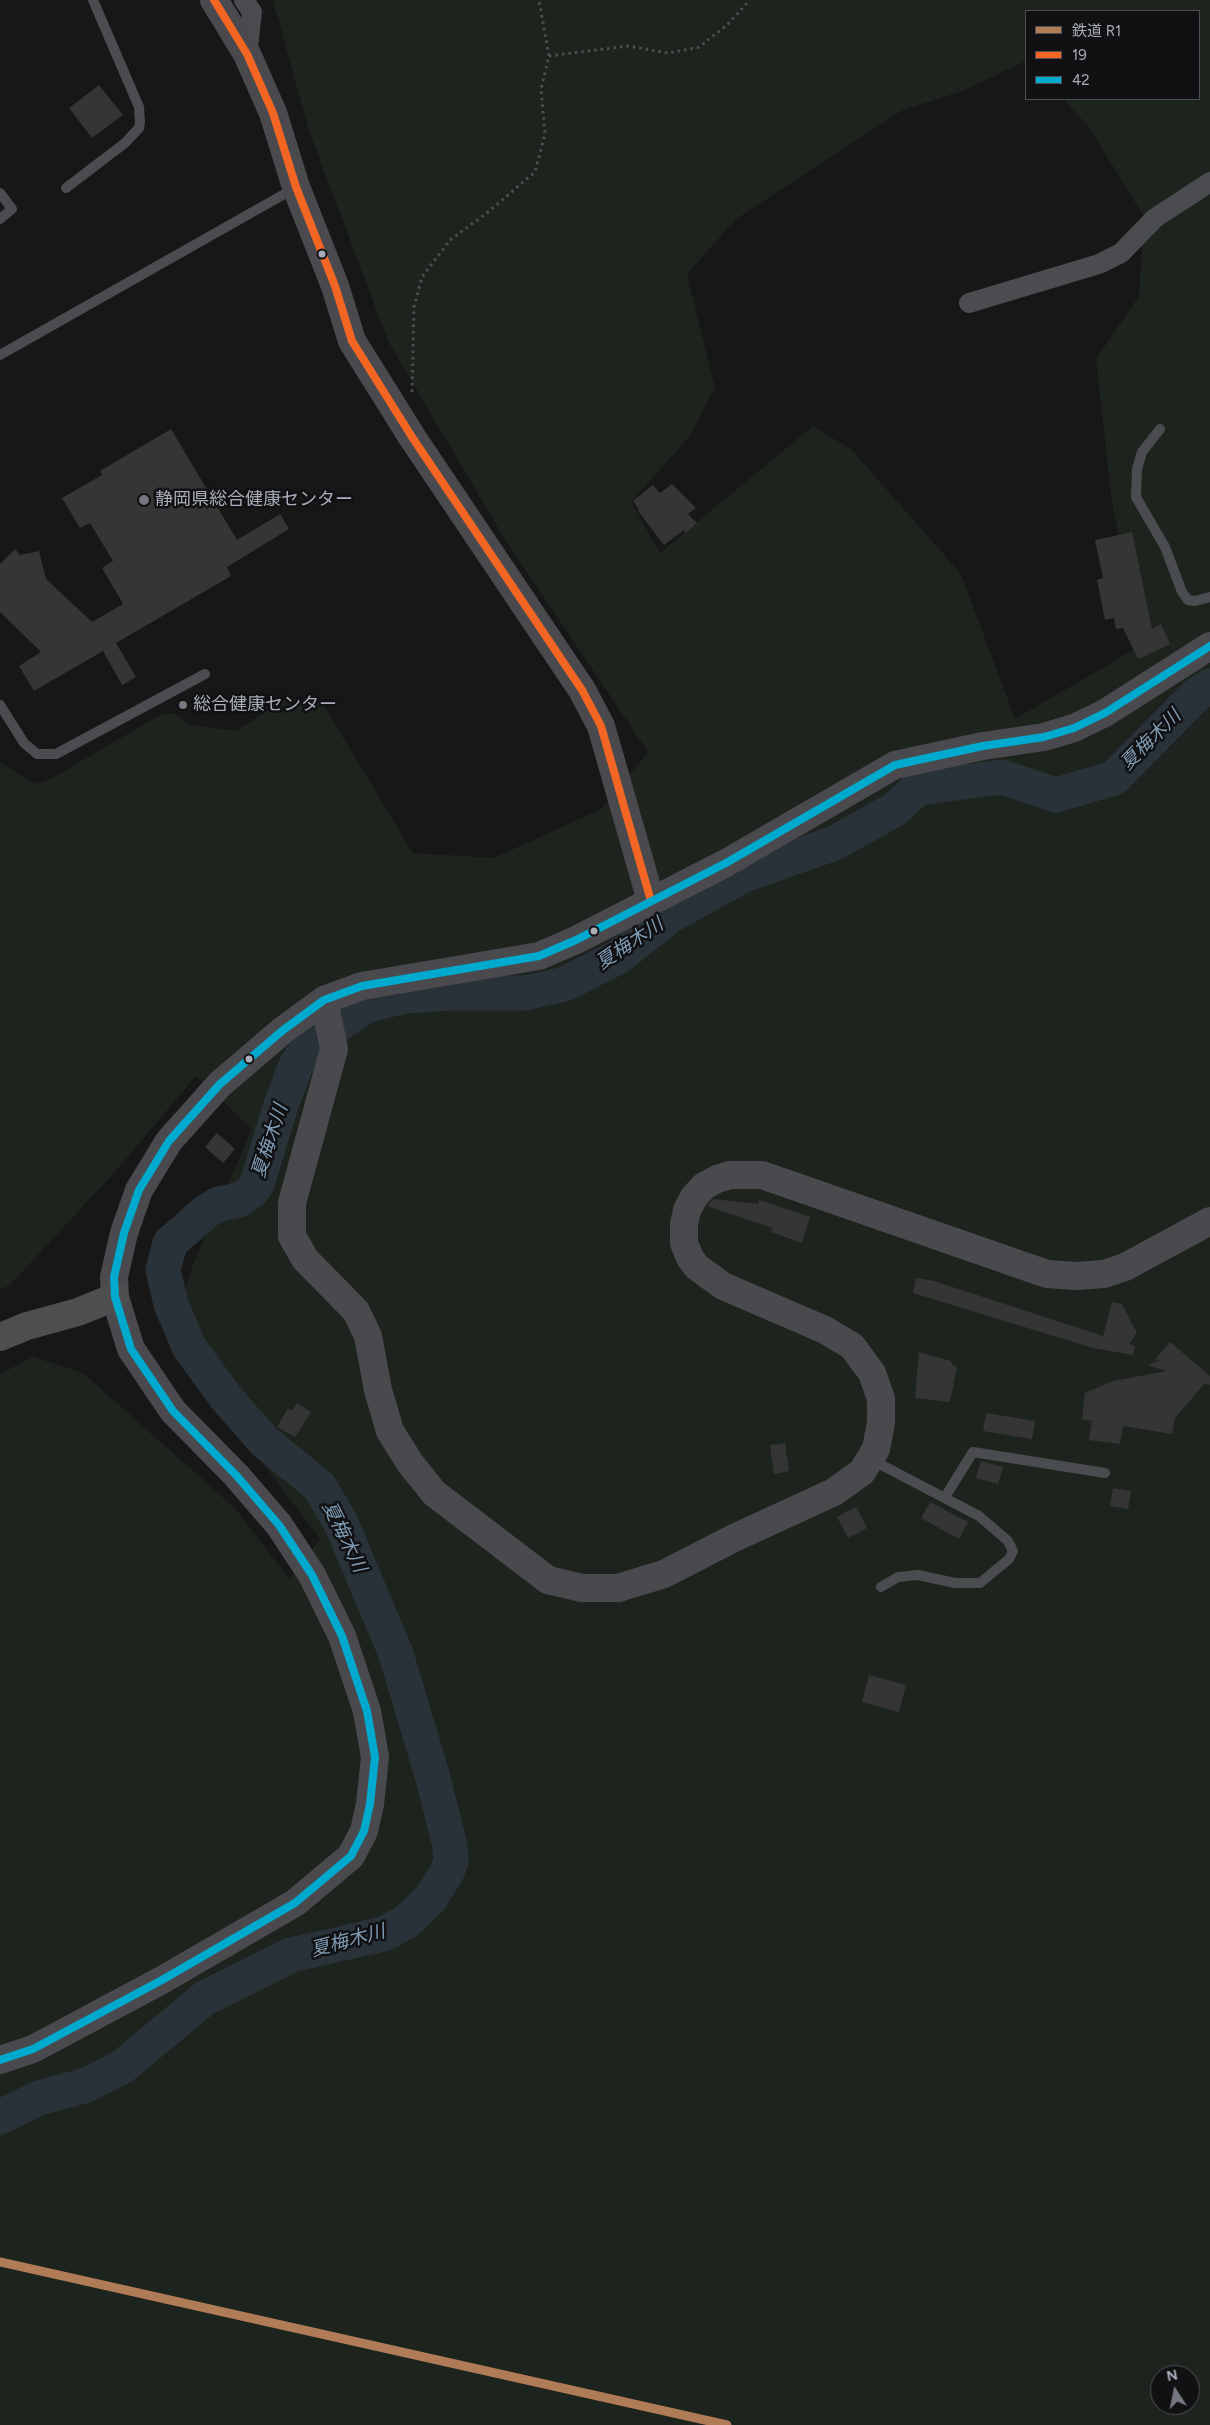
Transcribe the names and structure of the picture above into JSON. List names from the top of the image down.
{
  "water": ["夏梅木川"],
  "places": ["静岡県総合健康センター", "総合健康センター"],
  "lines": ["transit line 19", "transit line 42", "rail line R1"],
  "legend": ["鉄道 R1", "19", "42"],
  "north": "top"
}
